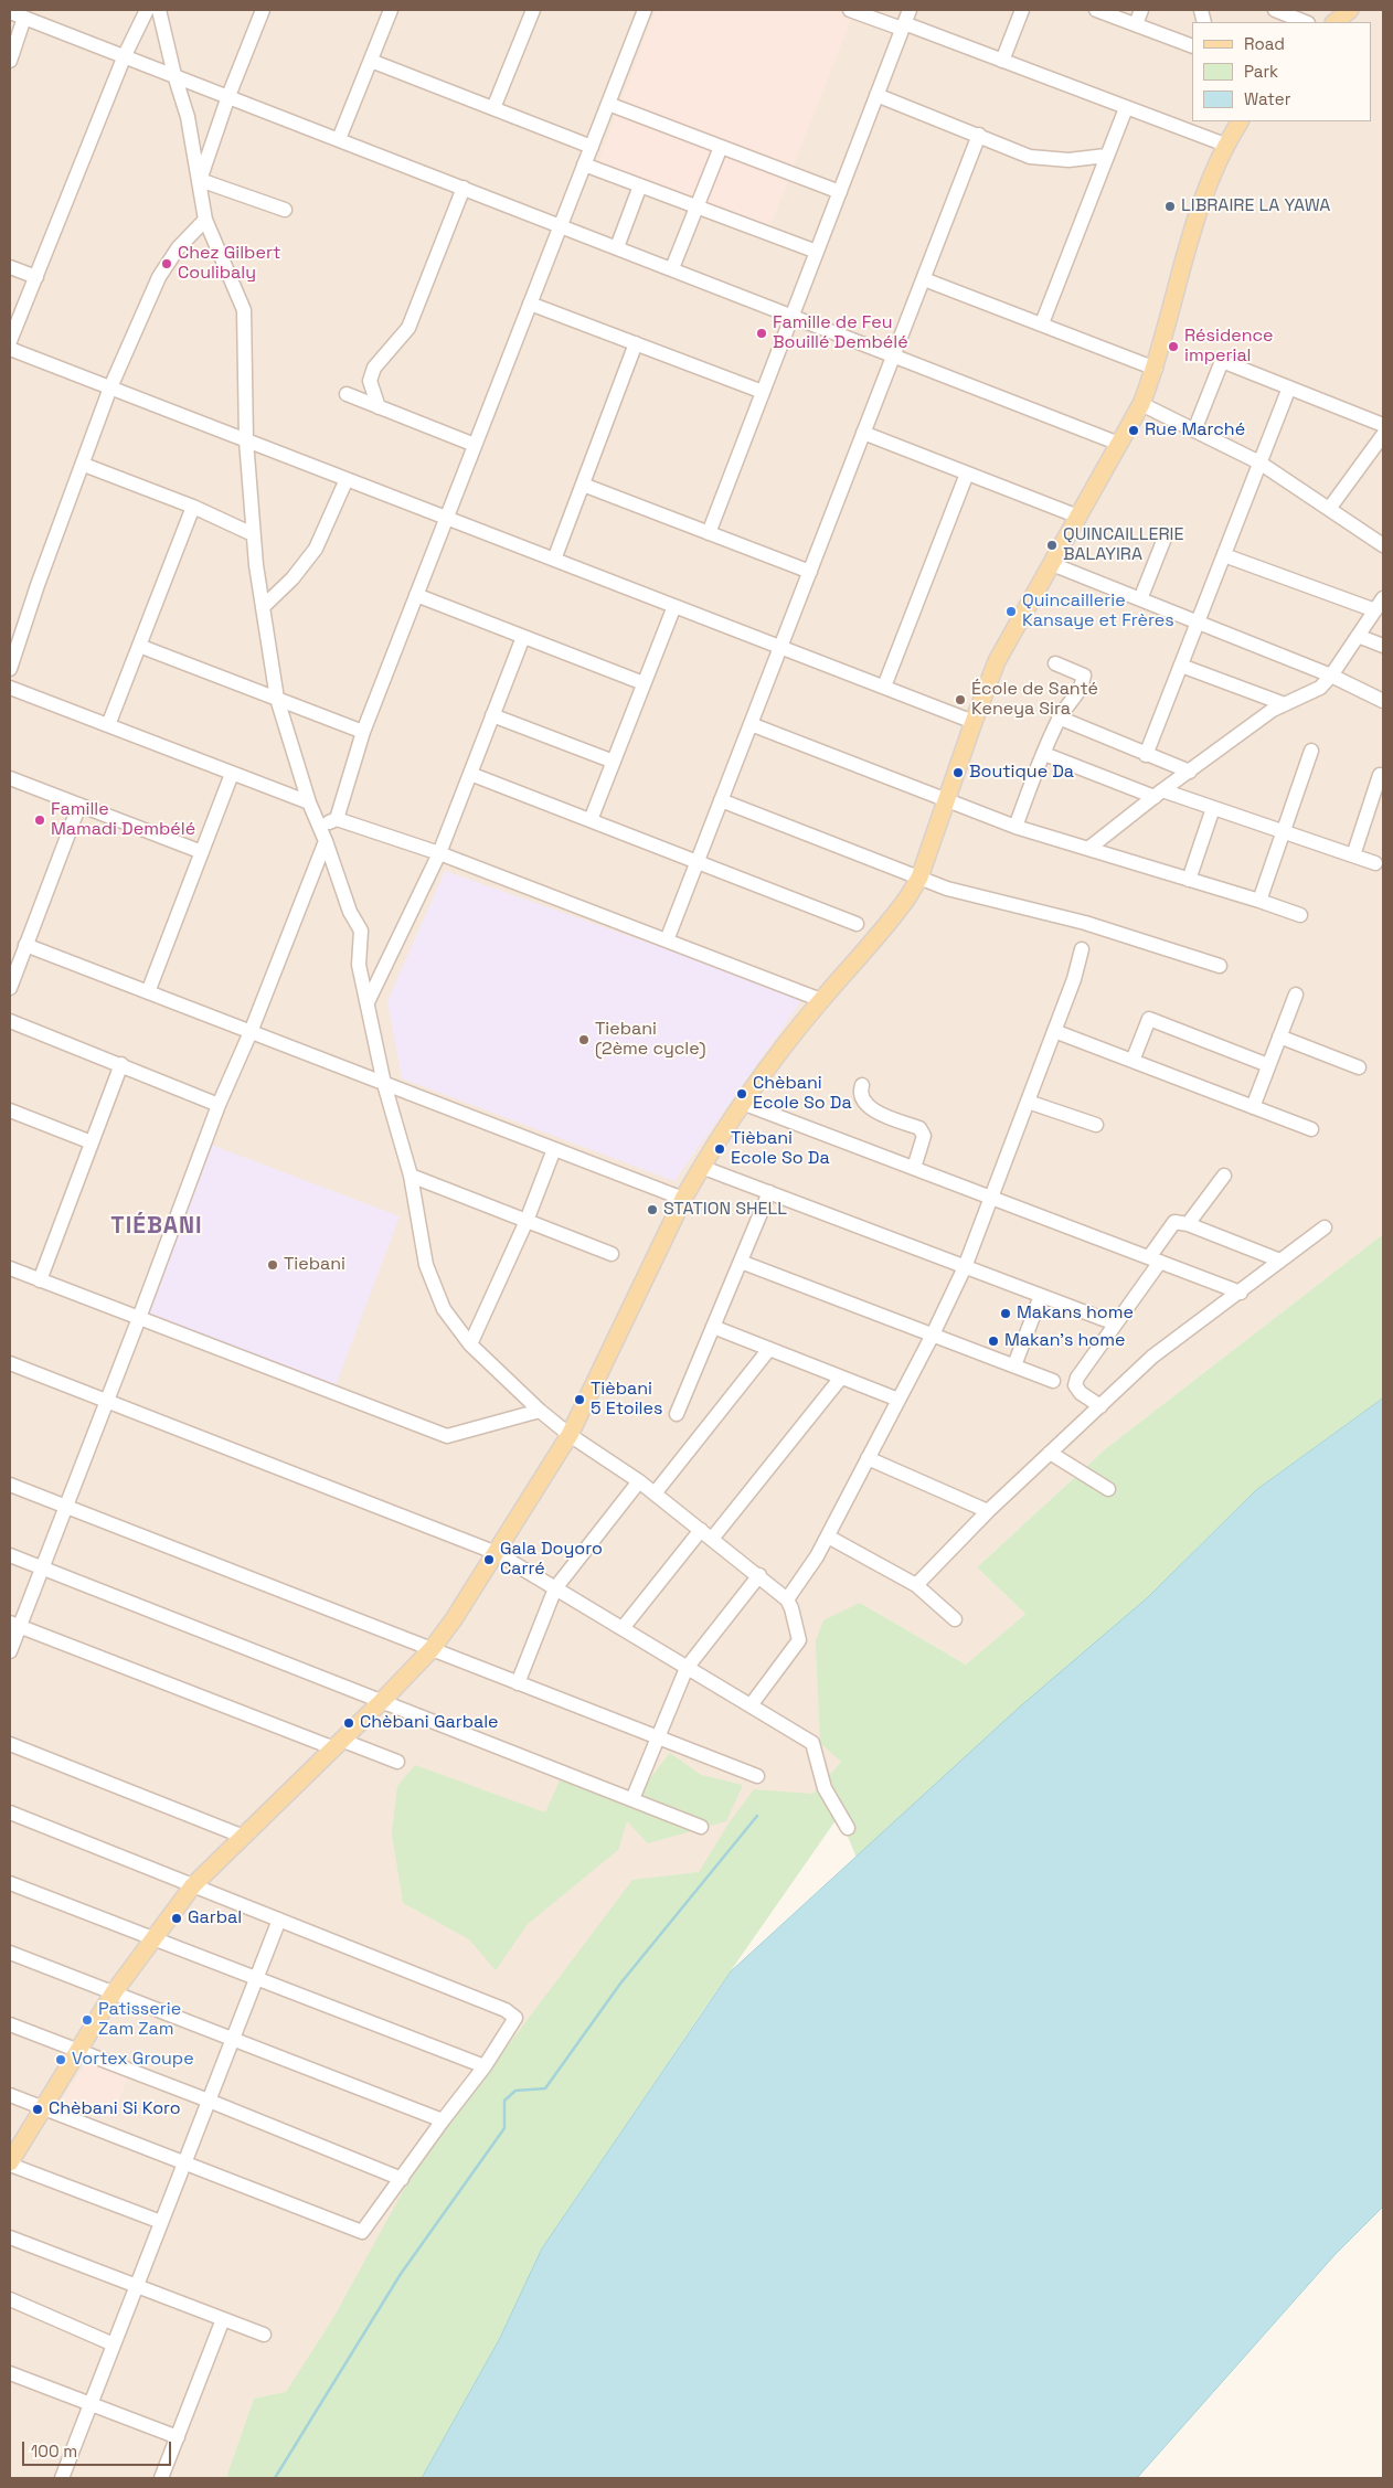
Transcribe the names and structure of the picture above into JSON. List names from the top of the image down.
{
  "districts": ["TIÉBANI"],
  "places": [
    "LIBRAIRE LA YAWA",
    "Chez Gilbert Coulibaly",
    "Famille de Feu Bouillé Dembélé",
    "Résidence imperial",
    "Rue Marché",
    "QUINCAILLERIE BALAYIRA",
    "Quincaillerie Kansaye et Frères",
    "École de Santé Keneya Sira",
    "Boutique Da",
    "Famille Mamadi Dembélé",
    "Tiebani (2ème cycle)",
    "Chèbani Ecole So Da",
    "Tièbani Ecole So Da",
    "STATION SHELL",
    "Tiebani",
    "Makans home",
    "Makan's home",
    "Tièbani 5 Etoiles",
    "Gala Doyoro Carré",
    "Chèbani Garbale",
    "Garbal",
    "Patisserie Zam Zam",
    "Vortex Groupe",
    "Chèbani Si Koro"
  ],
  "legend": ["Road", "Park", "Water"],
  "scale_bar": "100 m"
}
